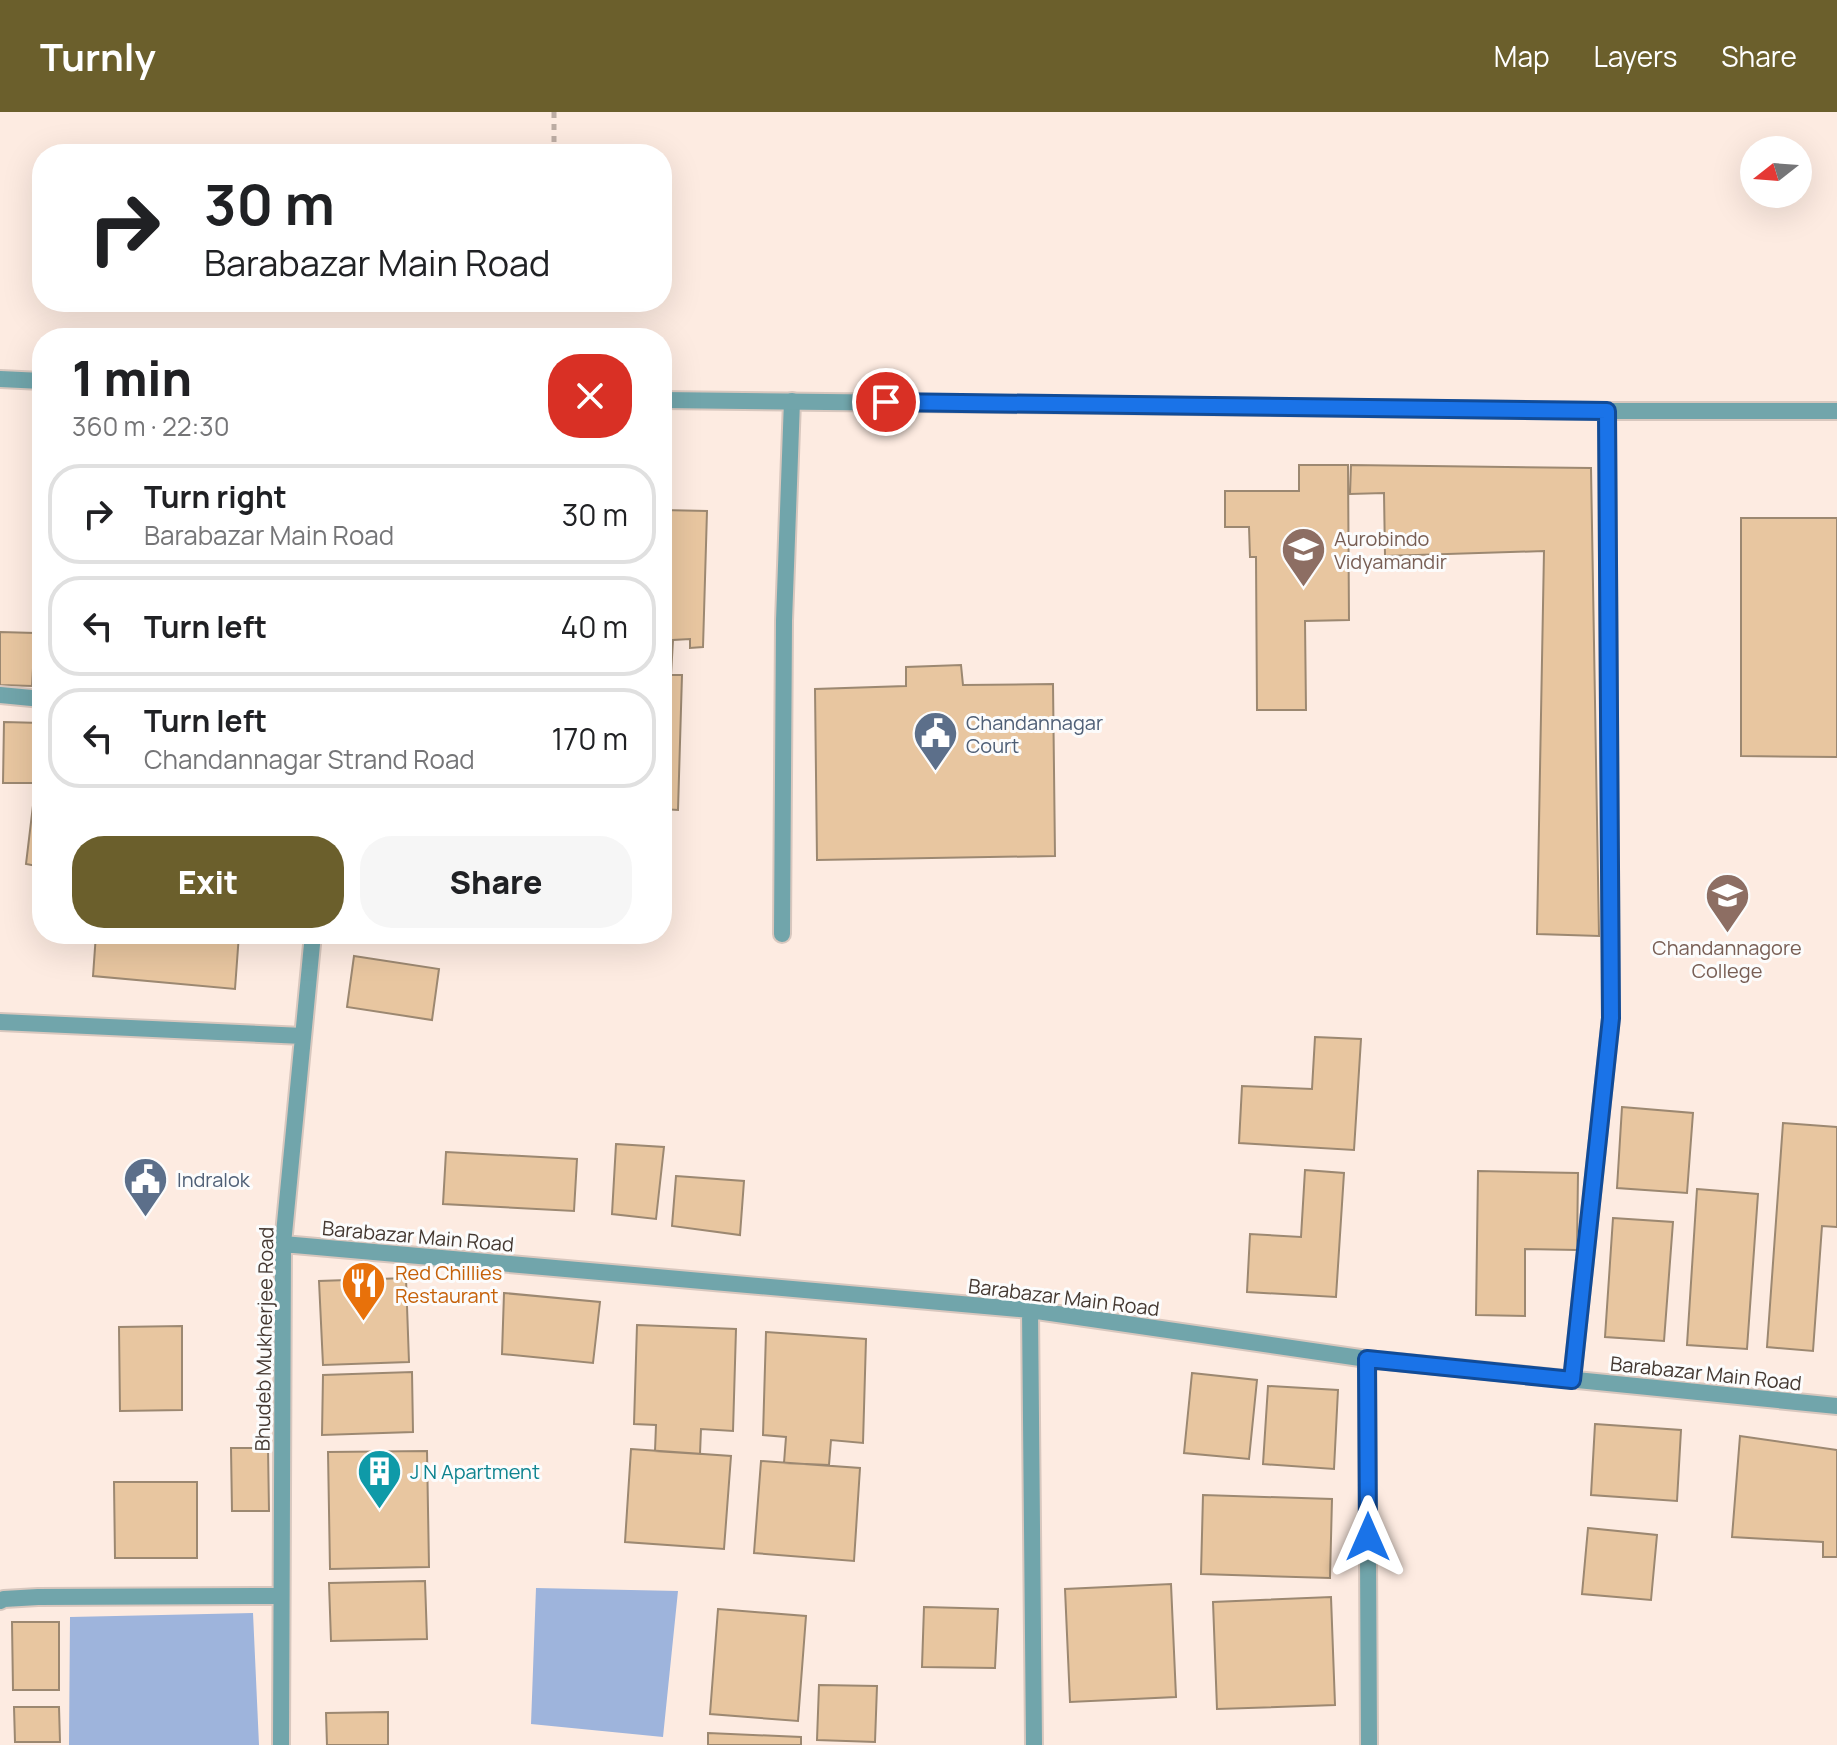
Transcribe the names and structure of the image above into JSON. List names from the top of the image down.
{
  "streets": {
    "street": ["Barabazar Main Road", "Bhudeb Mukherjee Road"]
  },
  "crossings": [
    ["Barabazar Main Road", "Bhudeb Mukherjee Road"]
  ],
  "places": {
    "school or university": ["Aurobindo Vidyamandir", "Chandannagore College"],
    "public building": ["Chandannagar Court", "Indralok"],
    "restaurant": ["Red Chillies Restaurant"],
    "building": ["J N Apartment"]
  },
  "north": "left",
  "page": {
    "header": "Turnly",
    "nav": ["Map", "Layers", "Share"],
    "turn": ["30 m", "Barabazar Main Road"],
    "heading": ["1 min", "360 m · 22:30"],
    "list": [
      {
        "name": "Turn right",
        "note": "Barabazar Main Road",
        "value": "30 m"
      },
      {
        "name": "Turn left",
        "value": "40 m"
      },
      {
        "name": "Turn left",
        "note": "Chandannagar Strand Road",
        "value": "170 m"
      }
    ],
    "buttons": ["Exit", "Share"]
  }
}
